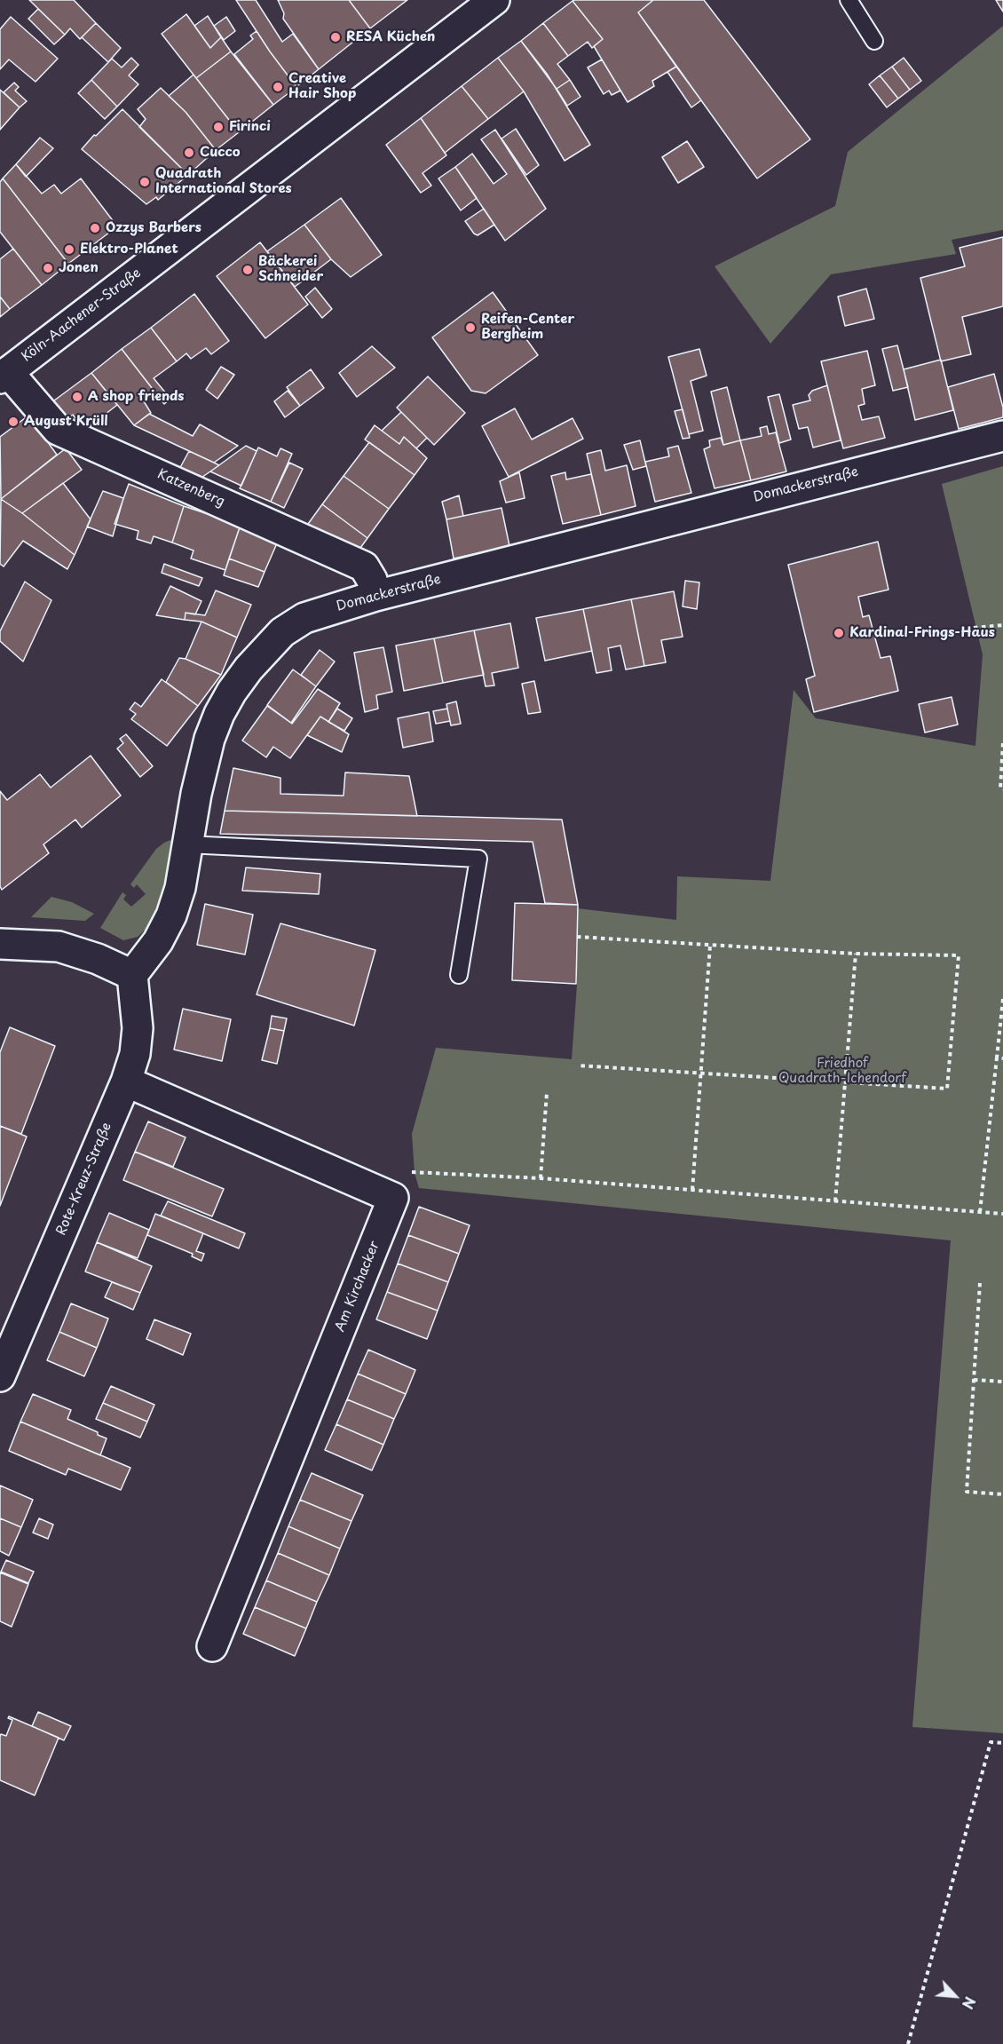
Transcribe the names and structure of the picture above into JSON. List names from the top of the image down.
{
  "streets": {
    "street": [
      "Köln-Aachener-Straße",
      "Domackerstraße",
      "Katzenberg",
      "Rote-Kreuz-Straße",
      "Am Kirchacker"
    ]
  },
  "crossings": [
    ["Köln-Aachener-Straße", "Katzenberg"],
    ["Domackerstraße", "Katzenberg"],
    ["Domackerstraße", "Rote-Kreuz-Straße"]
  ],
  "parks": ["Friedhof Quadrath-Ichendorf"],
  "places": [
    "RESA Küchen",
    "Creative Hair Shop",
    "Firinci",
    "Cucco",
    "Quadrath International Stores",
    "Ozzys Barbers",
    "Elektro-Planet",
    "Jonen",
    "Bäckerei Schneider",
    "Reifen-Center Bergheim",
    "A shop friends",
    "August Krüll",
    "Kardinal-Frings-Haus"
  ],
  "north": "bottom right"
}
